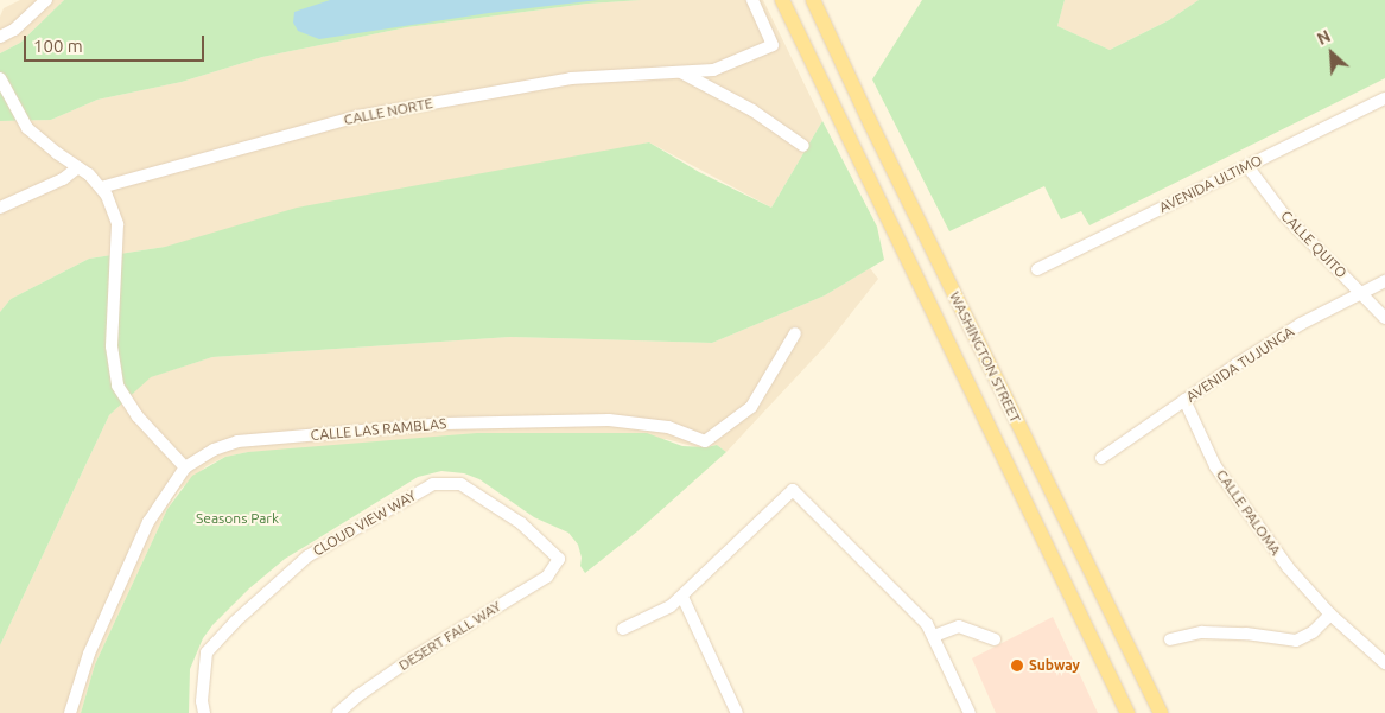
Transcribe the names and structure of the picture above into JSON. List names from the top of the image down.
{
  "streets": {
    "main road": ["WASHINGTON STREET"],
    "street": [
      "CALLE NORTE",
      "AVENIDA ULTIMO",
      "CALLE QUITO",
      "AVENIDA TUJUNGA",
      "CALLE LAS RAMBLAS",
      "CALLE PALOMA",
      "CLOUD VIEW WAY",
      "DESERT FALL WAY"
    ]
  },
  "crossings": [
    ["AVENIDA ULTIMO", "CALLE QUITO"],
    ["CALLE QUITO", "AVENIDA TUJUNGA"],
    ["AVENIDA TUJUNGA", "CALLE PALOMA"],
    ["CLOUD VIEW WAY", "DESERT FALL WAY"]
  ],
  "parks": ["Seasons Park"],
  "places": ["Subway"],
  "scale_bar": "100 m",
  "north": "top left"
}
